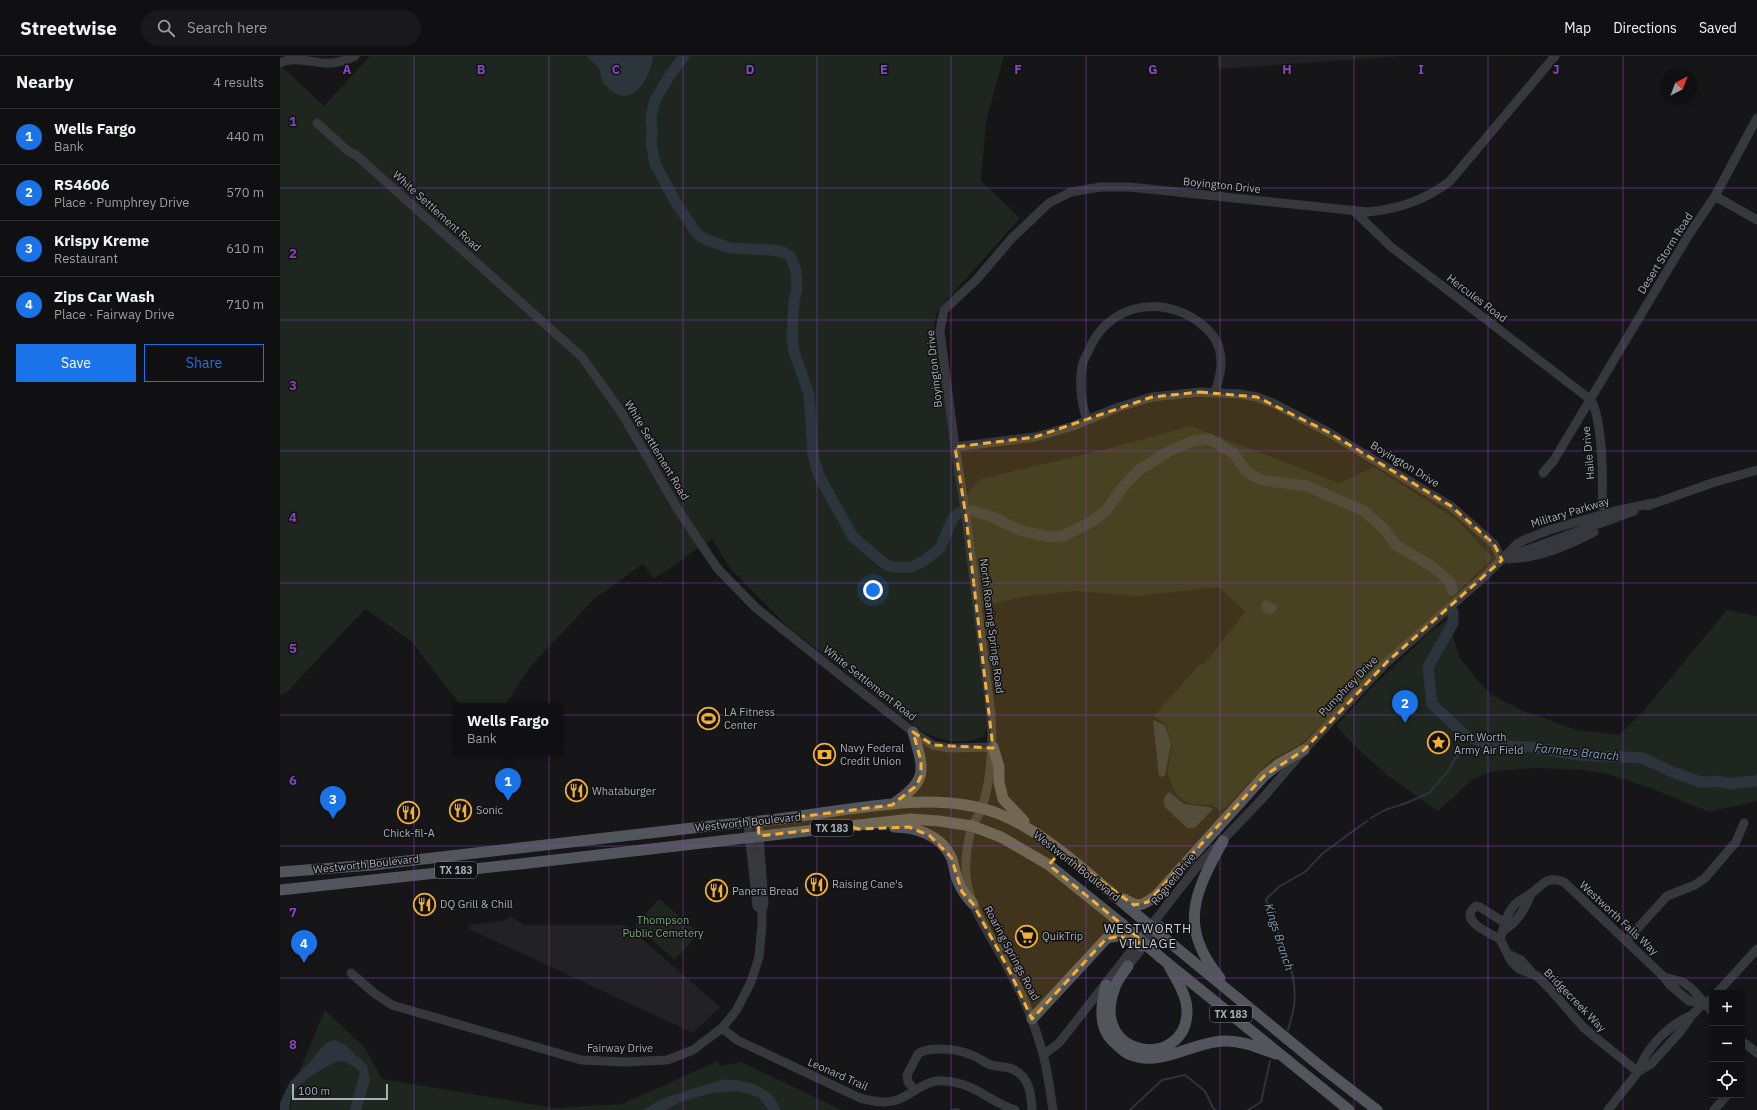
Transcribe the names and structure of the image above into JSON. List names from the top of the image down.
{
  "streets": {
    "main road": ["Westworth Boulevard", "TX 183"],
    "street": [
      "Boyington Drive",
      "White Settlement Road",
      "Desert Storm Road",
      "Hercules Road",
      "Haile Drive",
      "Military Parkway",
      "North Roaring Springs Road",
      "Pumphrey Drive",
      "Rogner Drive",
      "Westworth Falls Way",
      "Roaring Springs Road",
      "Bridgecreek Way",
      "Fairway Drive",
      "Leonard Trail"
    ]
  },
  "crossings": [
    ["Boyington Drive", "Hercules Road"],
    ["Boyington Drive", "Military Parkway"],
    ["Boyington Drive", "North Roaring Springs Road"],
    ["Boyington Drive", "Pumphrey Drive"],
    ["White Settlement Road", "North Roaring Springs Road"],
    ["Desert Storm Road", "Hercules Road"],
    ["Desert Storm Road", "Haile Drive"],
    ["Hercules Road", "Haile Drive"],
    ["Military Parkway", "Pumphrey Drive"],
    ["North Roaring Springs Road", "Westworth Boulevard"],
    ["North Roaring Springs Road", "Roaring Springs Road"],
    ["Pumphrey Drive", "Rogner Drive"],
    ["Westworth Boulevard", "Roaring Springs Road"],
    ["Westworth Boulevard", "Fairway Drive"],
    ["Rogner Drive", "Roaring Springs Road"],
    ["Westworth Falls Way", "Bridgecreek Way"],
    ["Fairway Drive", "Leonard Trail"]
  ],
  "districts": ["WESTWORTH VILLAGE"],
  "water": ["Farmers Branch", "Kings Branch"],
  "parks": ["Thompson Public Cemetery"],
  "places": {
    "sports": ["LA Fitness Center"],
    "place": ["Fort Worth Army Air Field"],
    "bank": ["Navy Federal Credit Union"],
    "restaurant": [
      "Whataburger",
      "Sonic",
      "Chick-fil-A",
      "Raising Cane's",
      "Panera Bread",
      "DQ Grill & Chill"
    ],
    "supermarket": ["QuikTrip"]
  },
  "scale_bar": "100 m",
  "north": "top right",
  "page": {
    "header": "Streetwise",
    "search": "Search here",
    "nav": ["Map", "Directions", "Saved"],
    "heading": ["Nearby", "4 results"],
    "list": [
      {
        "mark": "1",
        "name": "Wells Fargo",
        "note": "Bank",
        "value": "440 m"
      },
      {
        "mark": "2",
        "name": "RS4606",
        "note": "Place · Pumphrey Drive",
        "value": "570 m"
      },
      {
        "mark": "3",
        "name": "Krispy Kreme",
        "note": "Restaurant",
        "value": "610 m"
      },
      {
        "mark": "4",
        "name": "Zips Car Wash",
        "note": "Place · Fairway Drive",
        "value": "710 m"
      }
    ],
    "buttons": ["Save", "Share"],
    "pins": [
      "2",
      "1",
      "3",
      "4"
    ],
    "popup": ["Wells Fargo", "Bank"],
    "map_buttons": ["+", "−"],
    "scale": "100 m"
  },
  "grid": {
    "columns": [
      "A",
      "B",
      "C",
      "D",
      "E",
      "F",
      "G",
      "H",
      "I",
      "J"
    ],
    "rows": [
      "1",
      "2",
      "3",
      "4",
      "5",
      "6",
      "7",
      "8"
    ]
  }
}
